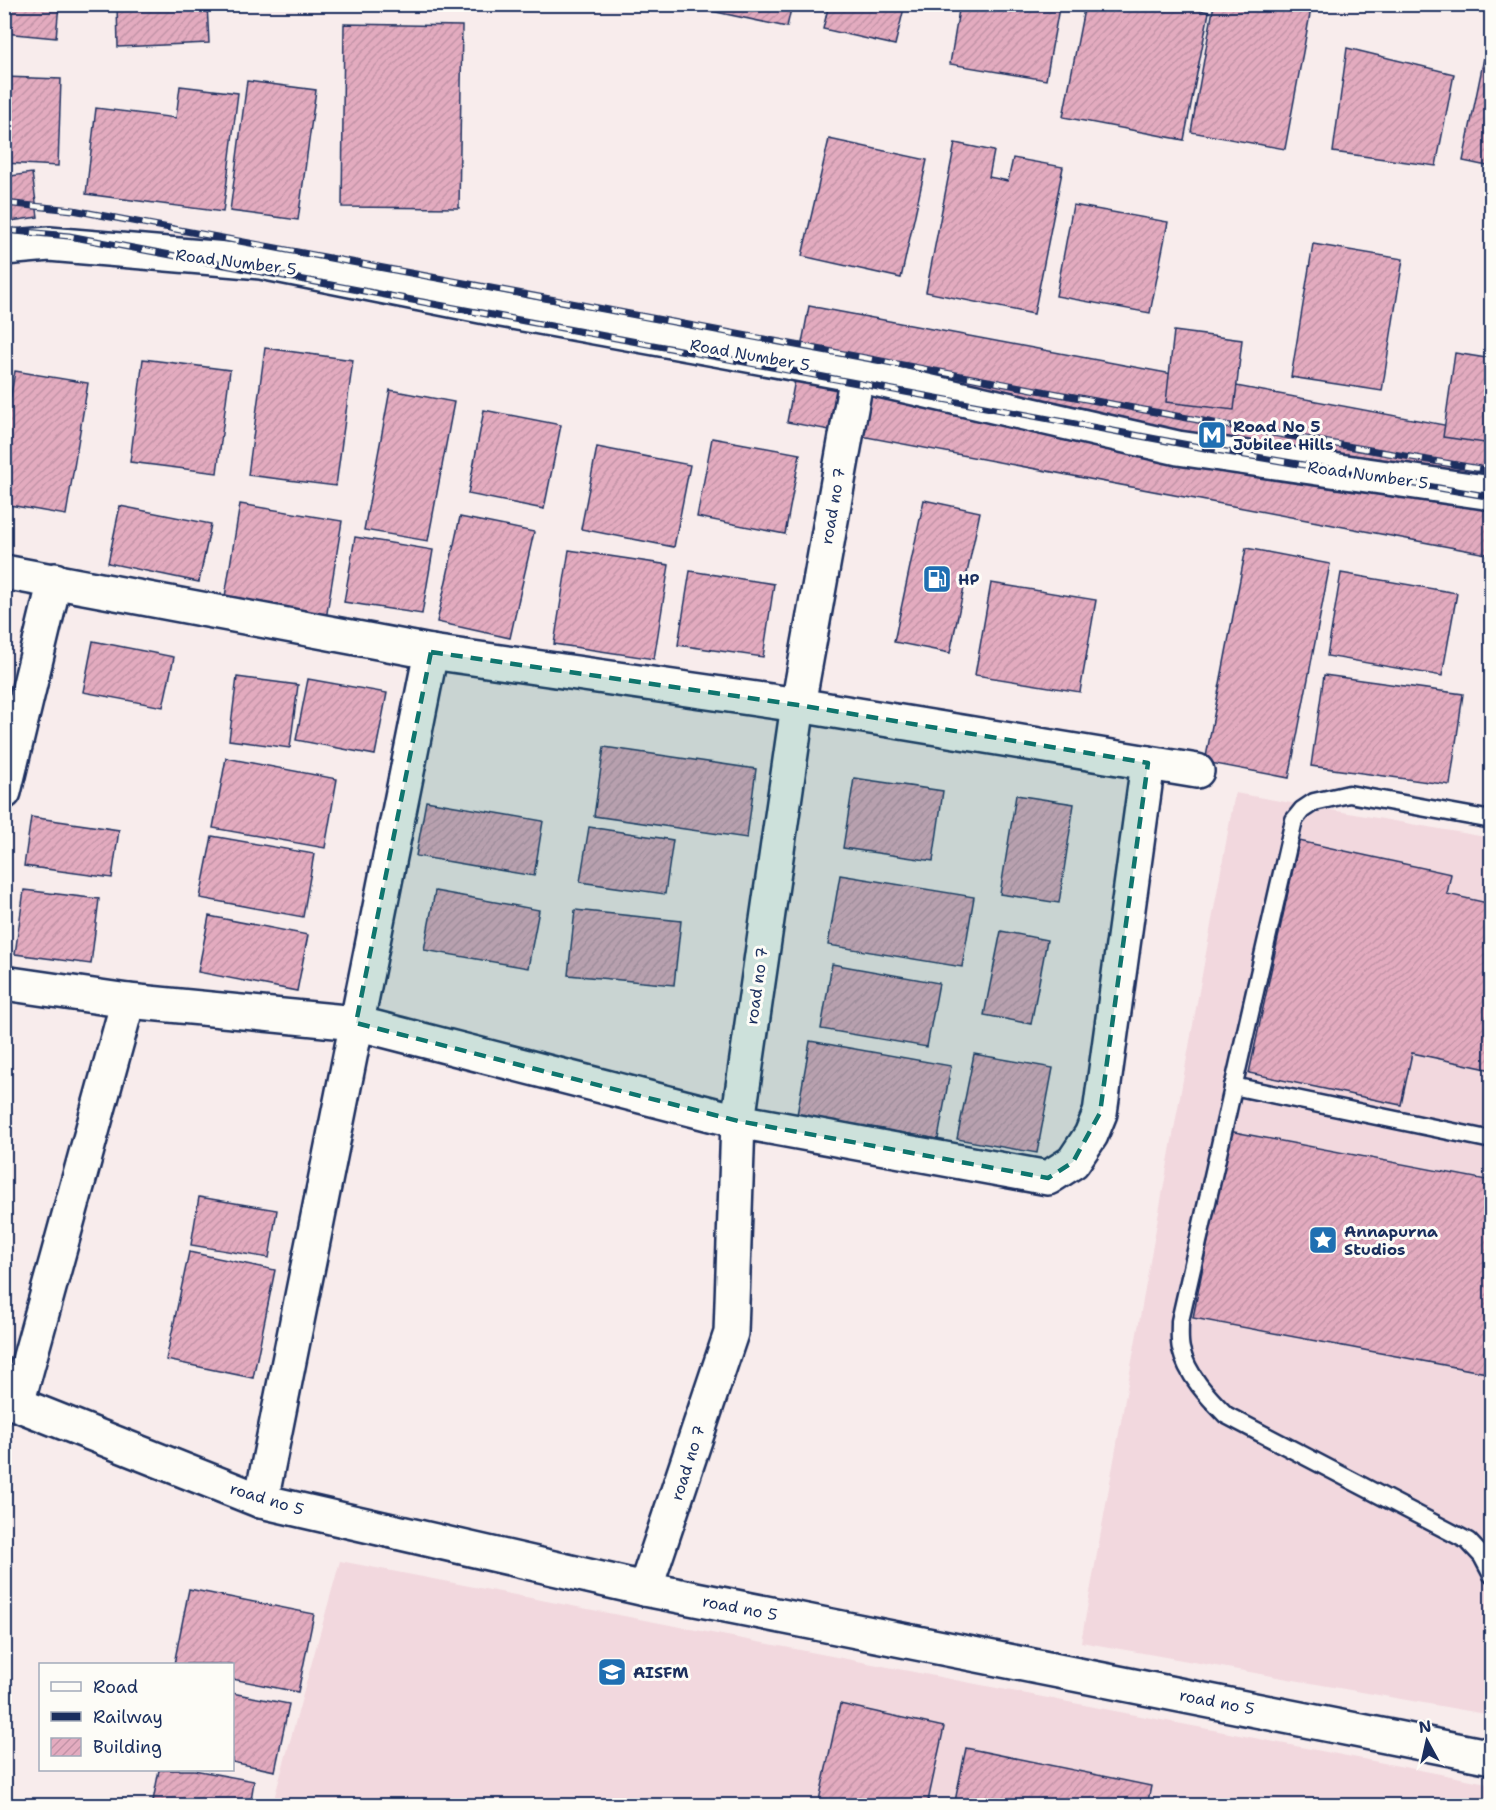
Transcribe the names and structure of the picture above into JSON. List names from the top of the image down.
{
  "streets": {
    "street": ["Road Number 5", "road no 7", "road no 5"]
  },
  "crossings": [
    ["Road Number 5", "road no 7"],
    ["road no 7", "road no 5"]
  ],
  "places": {
    "metro station": ["Road No 5 Jubilee Hills"],
    "fuel station": ["HP"],
    "place": ["Annapurna Studios"],
    "school or university": ["AISFM"]
  },
  "legend": ["Road", "Railway", "Building"],
  "north": "top"
}
